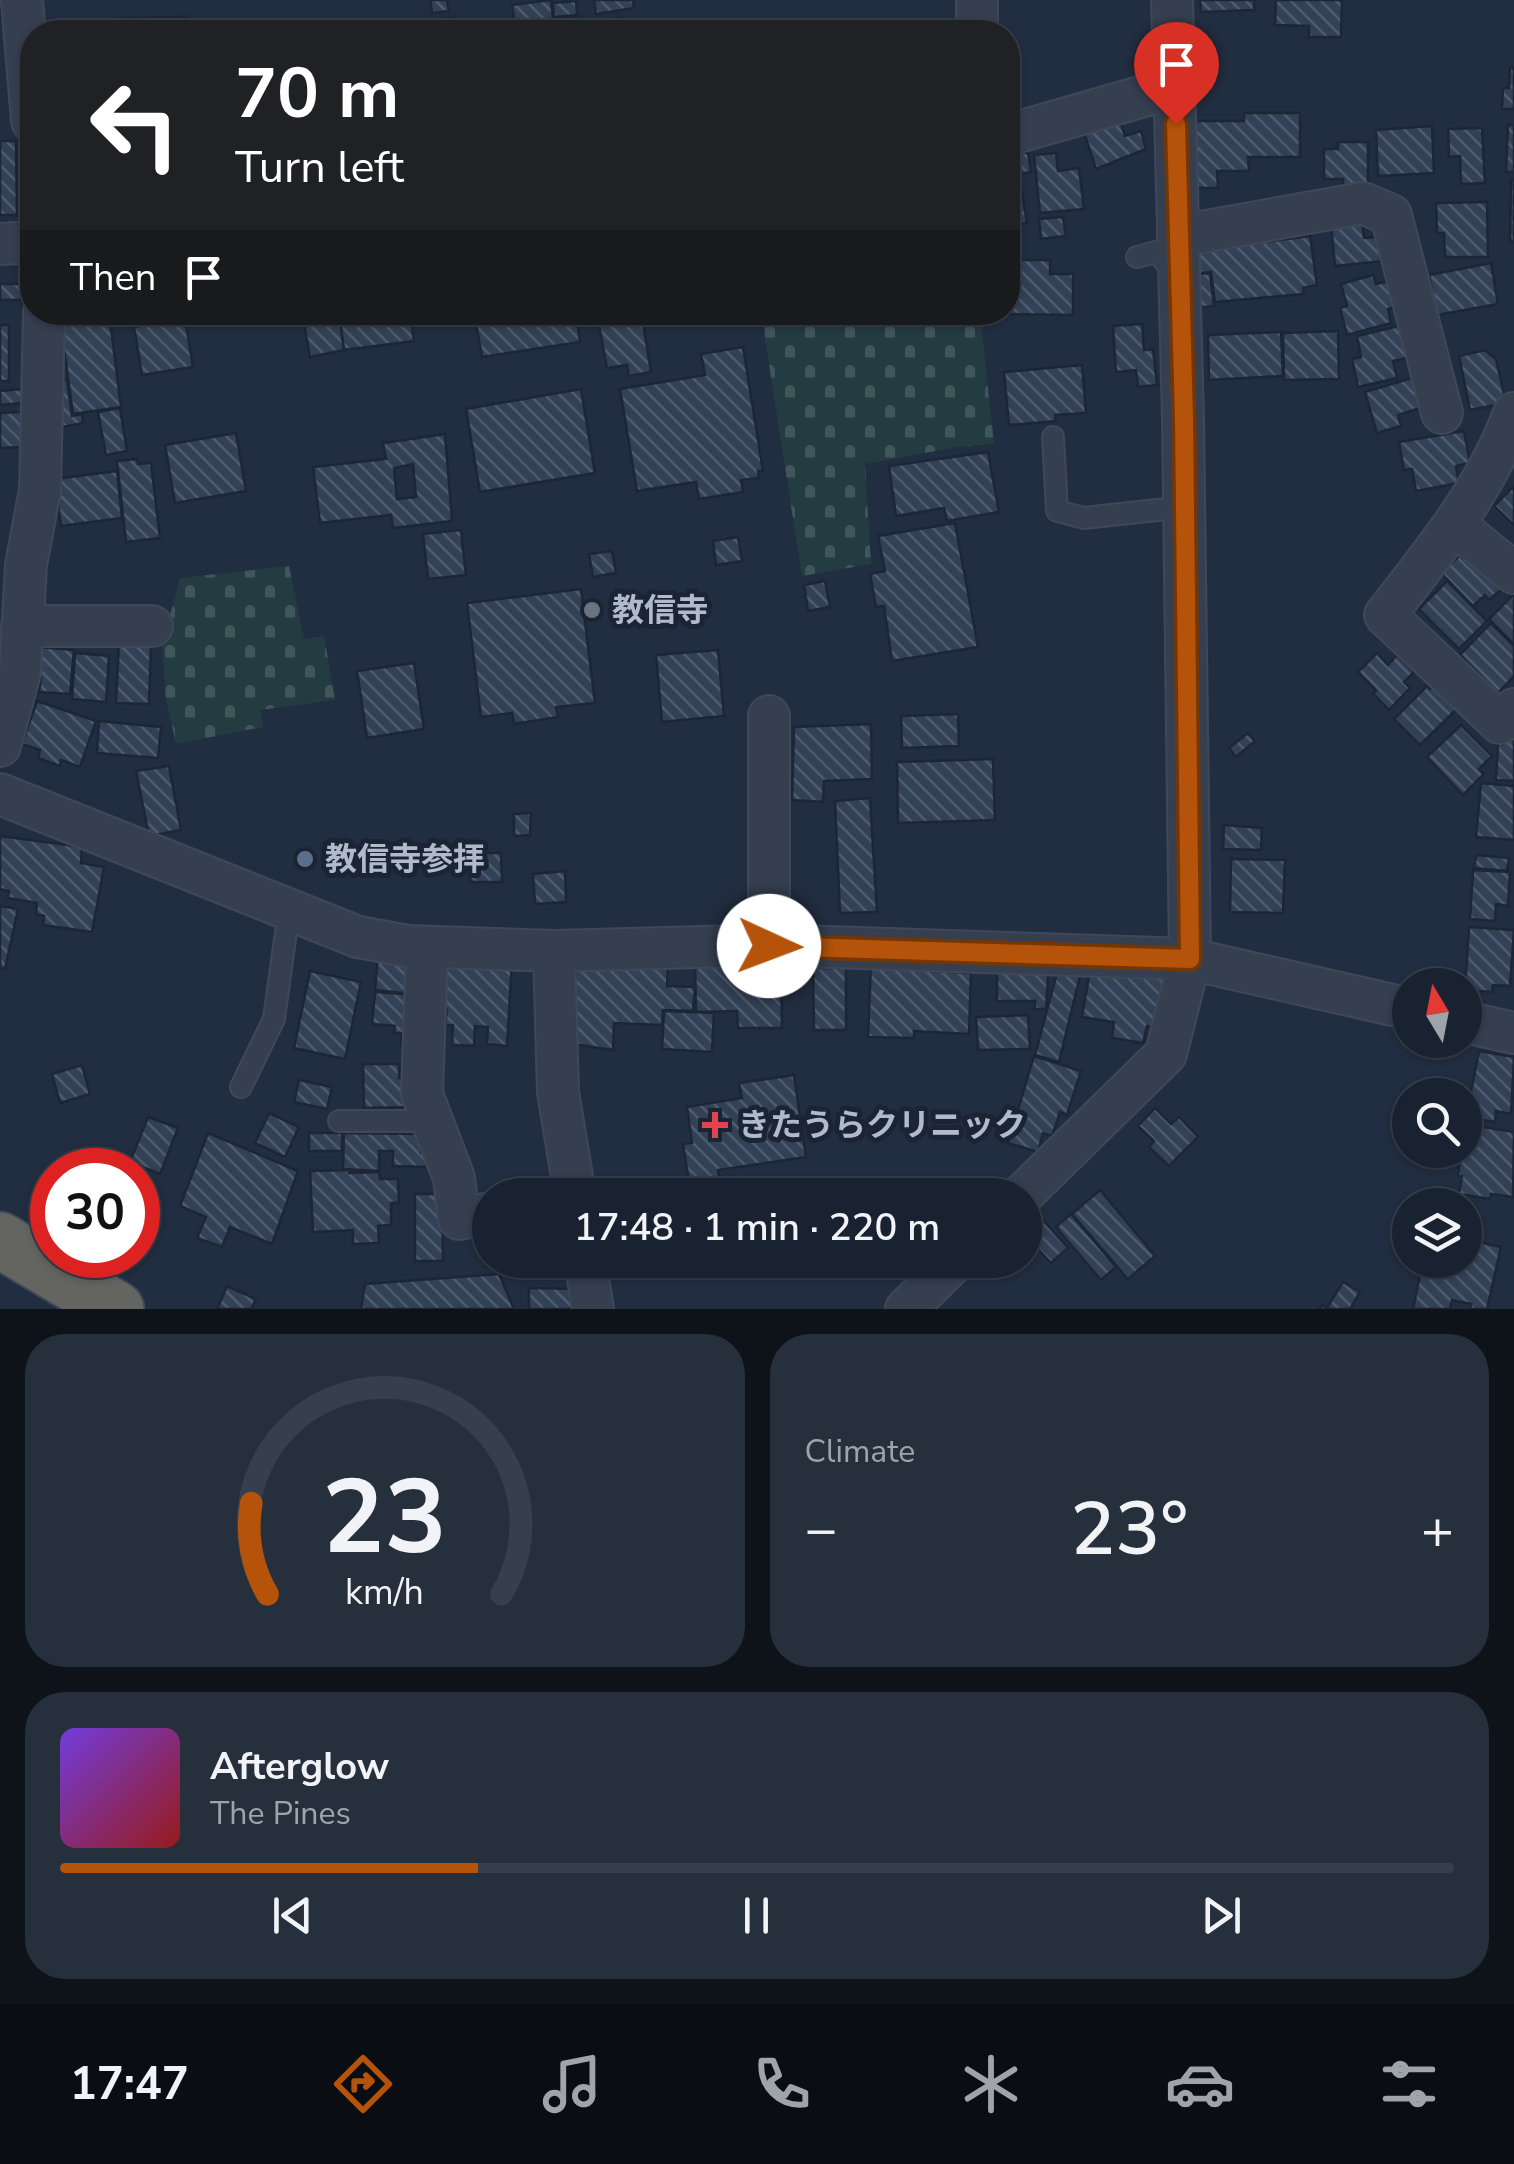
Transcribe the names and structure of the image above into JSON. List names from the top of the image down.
{
  "places": {
    "other": ["教信寺", "教信寺参拝"],
    "health": ["きたうらクリニック"]
  },
  "north": "top",
  "page": {
    "turn": ["70 m", "Turn left"],
    "then": "Then",
    "limit": "30",
    "trip": "17:48 · 1 min · 220 m",
    "tile": "Climate",
    "heat": ["−", "23°", "+"],
    "song": ["Afterglow", "The Pines"],
    "tabs": "17:47",
    "gauge": ["23", "km/h"]
  }
}
